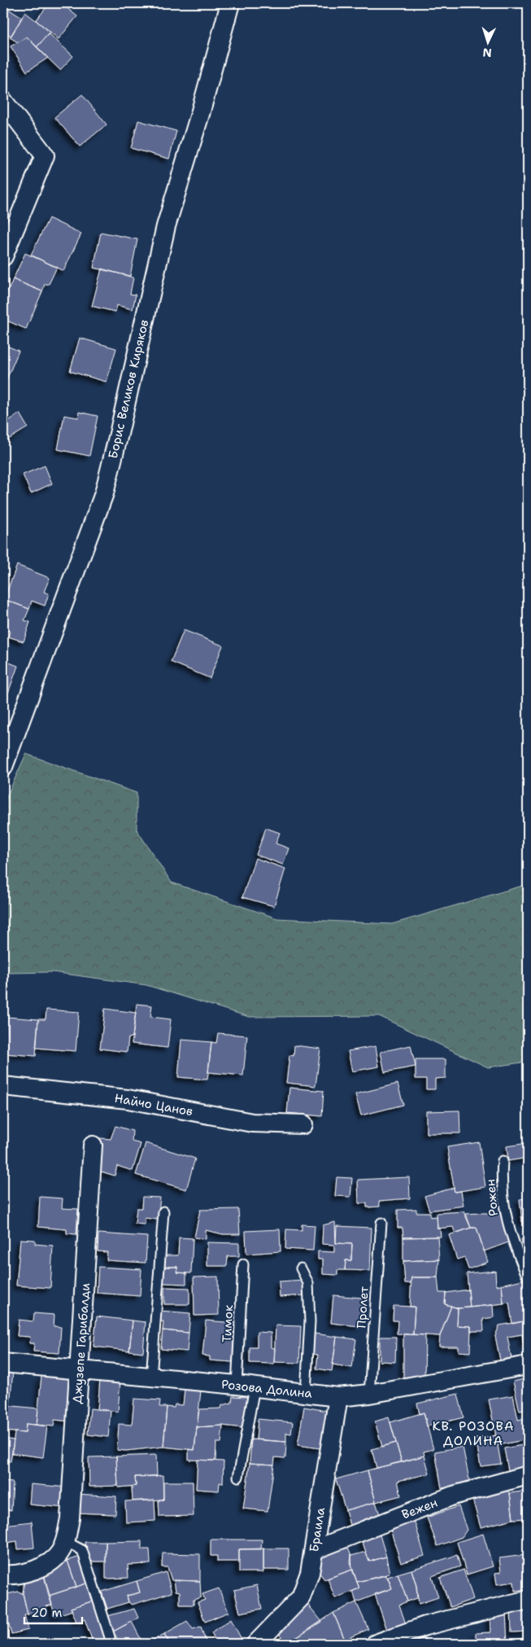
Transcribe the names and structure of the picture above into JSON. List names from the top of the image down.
{
  "streets": {
    "street": [
      "Борис Великов Киряков",
      "Найчо Цанов",
      "Джузепе Гарибалди",
      "Розова Долина",
      "Вежен",
      "Браила"
    ],
    "lane": ["Рожен", "Пролет", "Тимок"]
  },
  "crossings": [
    ["Пролет", "Розова Долина"],
    ["Тимок", "Розова Долина"],
    ["Джузепе Гарибалди", "Розова Долина"],
    ["Розова Долина", "Браила"],
    ["Вежен", "Браила"]
  ],
  "districts": ["КВ. РОЗОВА ДОЛИНА"],
  "scale_bar": "20 m",
  "north": "bottom"
}
